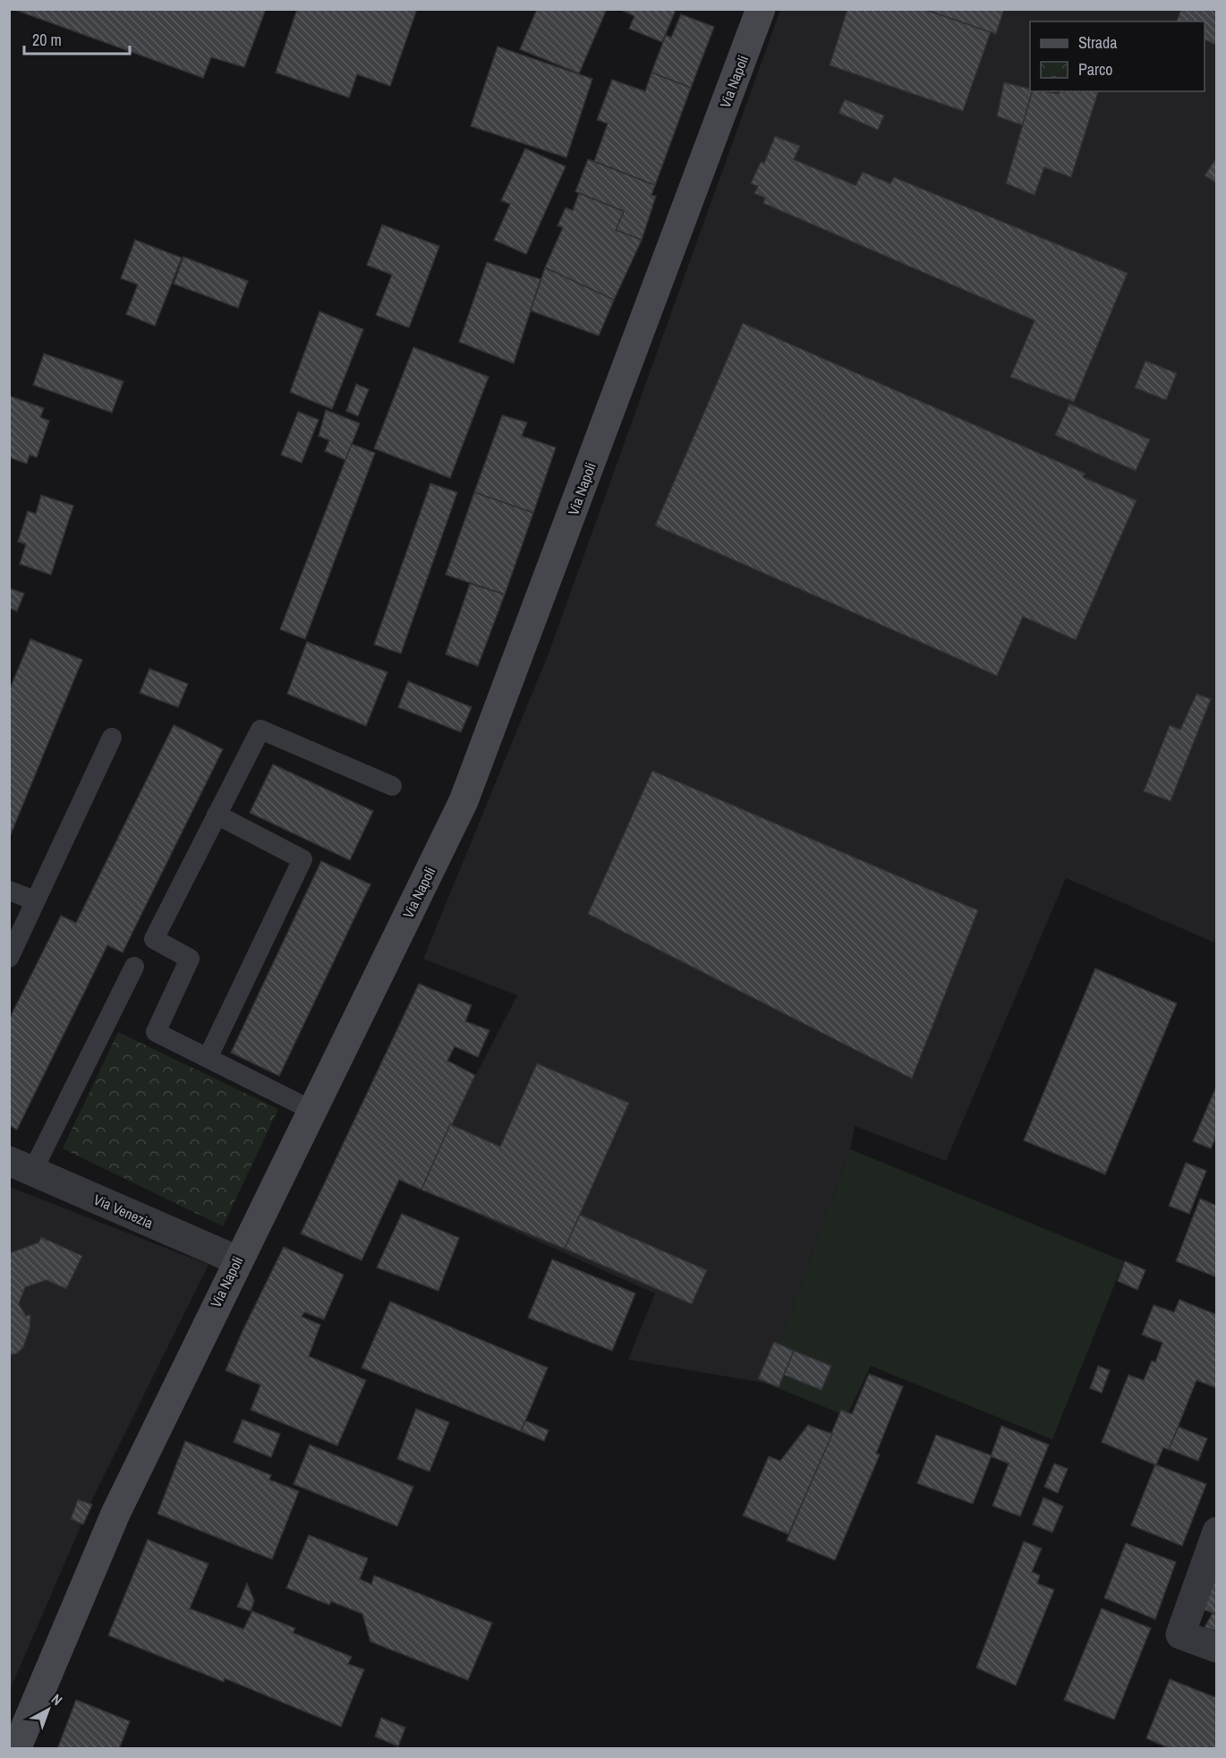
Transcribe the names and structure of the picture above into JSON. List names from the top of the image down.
{
  "streets": {
    "street": ["Via Napoli", "Via Venezia"]
  },
  "crossings": [
    ["Via Napoli", "Via Venezia"]
  ],
  "legend": ["Strada", "Parco"],
  "scale_bar": "20 m",
  "north": "top right"
}
